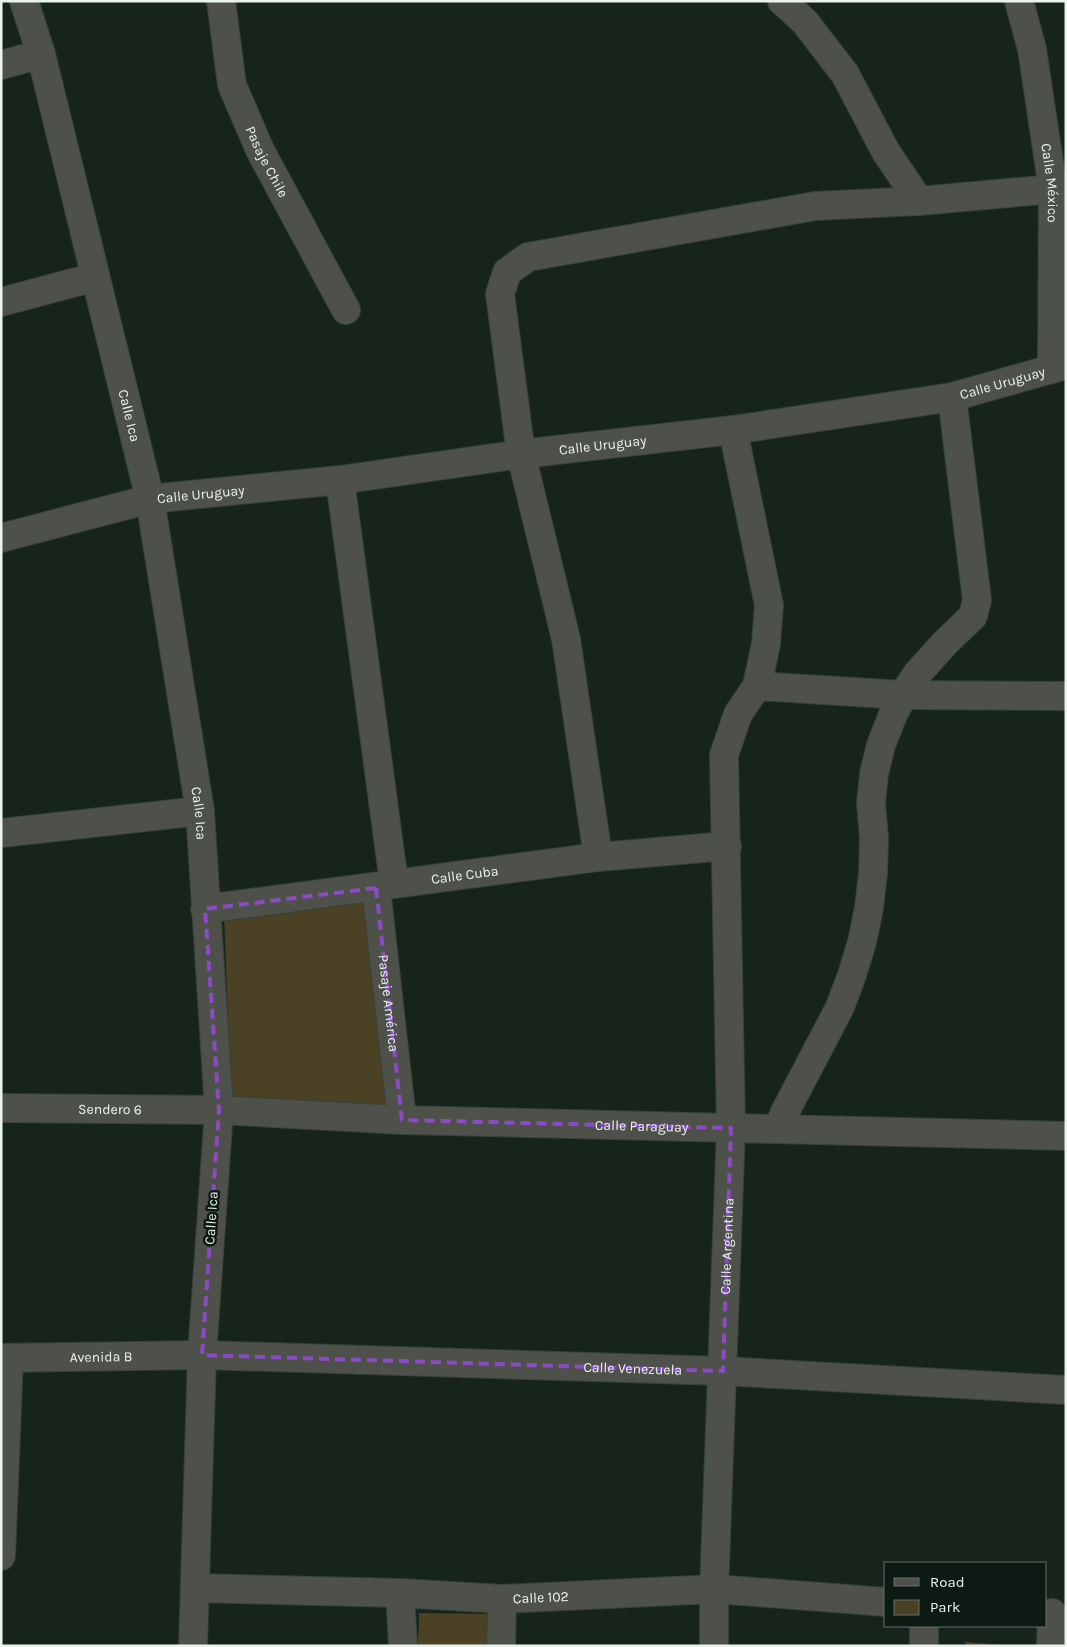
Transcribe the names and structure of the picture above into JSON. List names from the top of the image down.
{
  "streets": {
    "street": [
      "Pasaje Chile",
      "Calle México",
      "Calle Uruguay",
      "Calle Ica",
      "Calle Cuba",
      "Pasaje América",
      "Sendero 6",
      "Calle Paraguay",
      "Calle Argentina",
      "Avenida B",
      "Calle Venezuela",
      "Calle 102"
    ]
  },
  "crossings": [
    ["Calle México", "Calle Uruguay"],
    ["Calle Uruguay", "Calle Ica"],
    ["Calle Uruguay", "Pasaje América"],
    ["Calle Ica", "Calle Cuba"],
    ["Calle Ica", "Sendero 6"],
    ["Calle Ica", "Calle Paraguay"],
    ["Calle Ica", "Avenida B"],
    ["Calle Ica", "Calle Venezuela"],
    ["Calle Ica", "Calle 102"],
    ["Calle Cuba", "Pasaje América"],
    ["Calle Cuba", "Calle Argentina"],
    ["Pasaje América", "Calle Paraguay"],
    ["Sendero 6", "Calle Paraguay"],
    ["Calle Paraguay", "Calle Argentina"],
    ["Calle Argentina", "Calle Venezuela"],
    ["Calle Argentina", "Calle 102"],
    ["Avenida B", "Calle Venezuela"]
  ],
  "legend": ["Road", "Park"]
}
